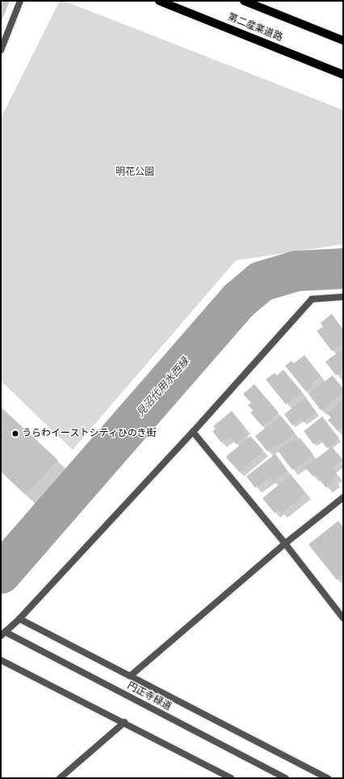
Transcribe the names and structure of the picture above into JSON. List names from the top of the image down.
{
  "streets": {
    "main road": ["第二産業道路"],
    "street": ["円正寺緑道"]
  },
  "water": ["見沼代用水西縁"],
  "parks": ["明花公園"],
  "places": ["うらわイーストシティひのき街"]
}
